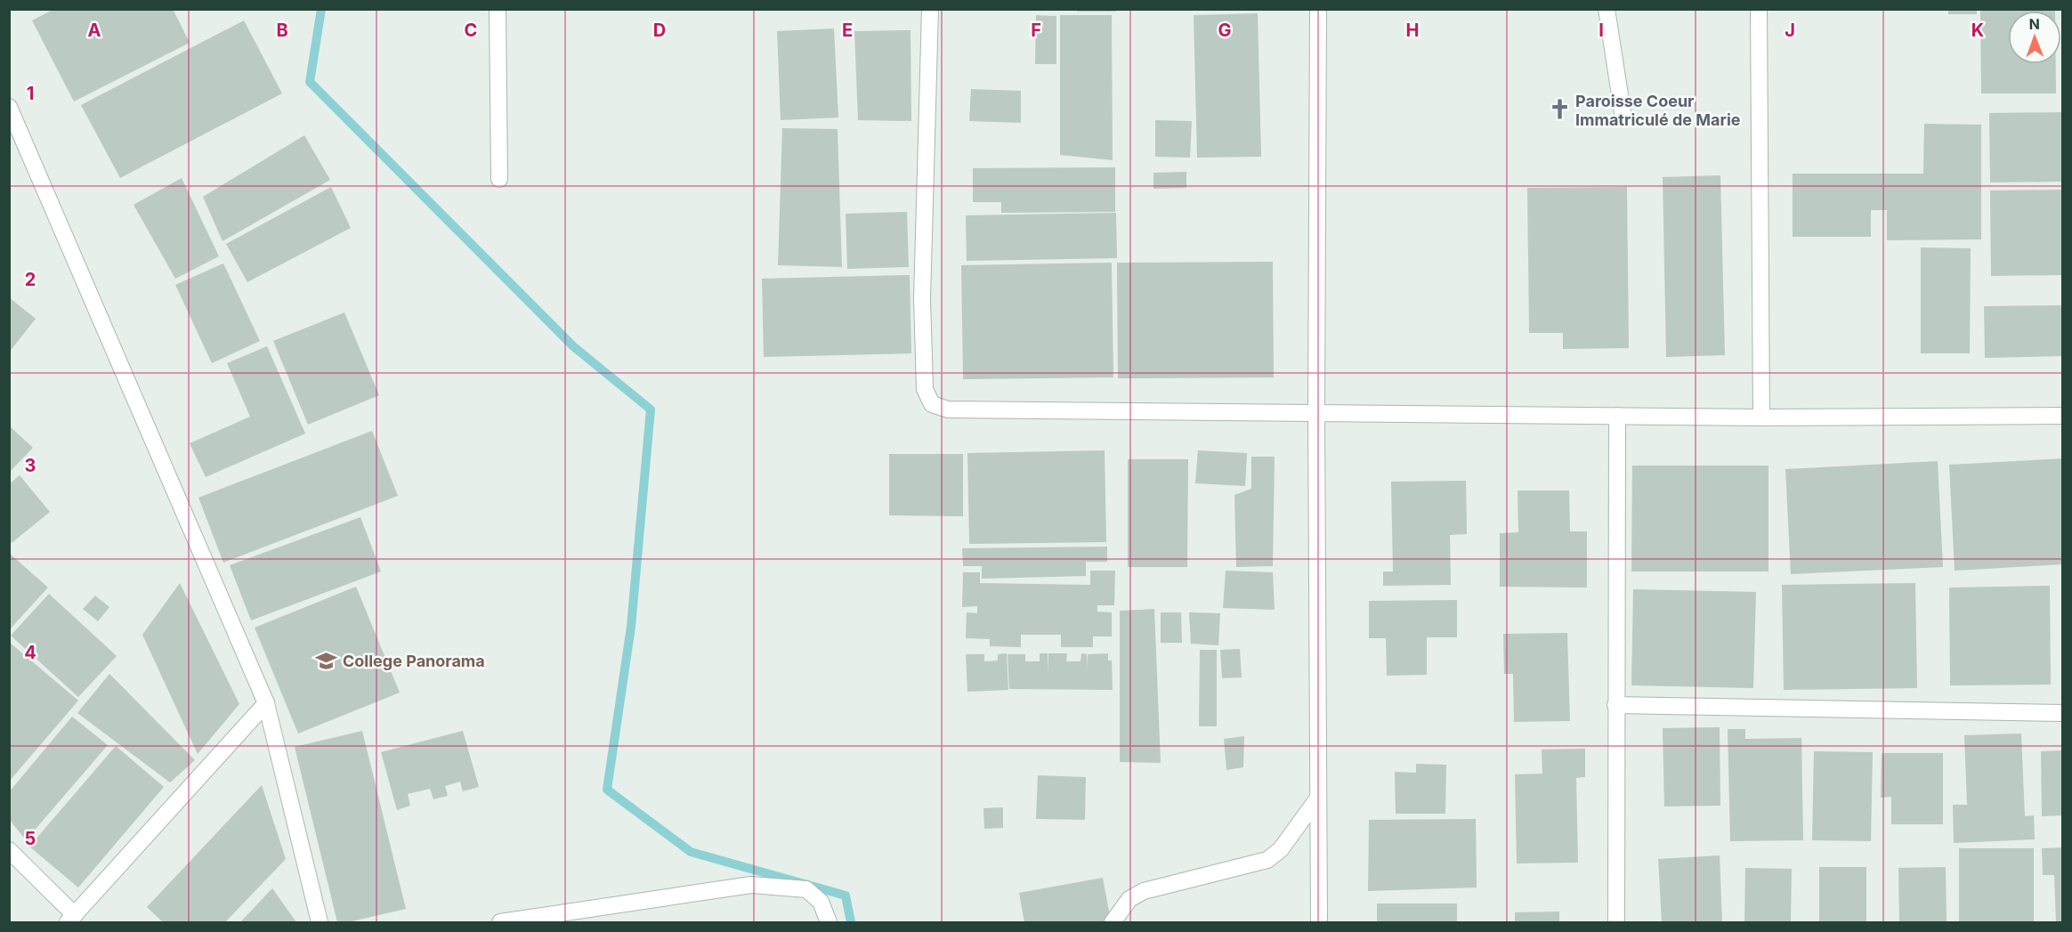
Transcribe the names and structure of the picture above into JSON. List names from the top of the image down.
{
  "places": {
    "church": ["Paroisse Coeur Immatriculé de Marie"],
    "school or university": ["College Panorama"]
  },
  "north": "top",
  "grid": {
    "columns": [
      "A",
      "B",
      "C",
      "D",
      "E",
      "F",
      "G",
      "H",
      "I",
      "J",
      "K"
    ],
    "rows": [
      "1",
      "2",
      "3",
      "4",
      "5"
    ]
  }
}
